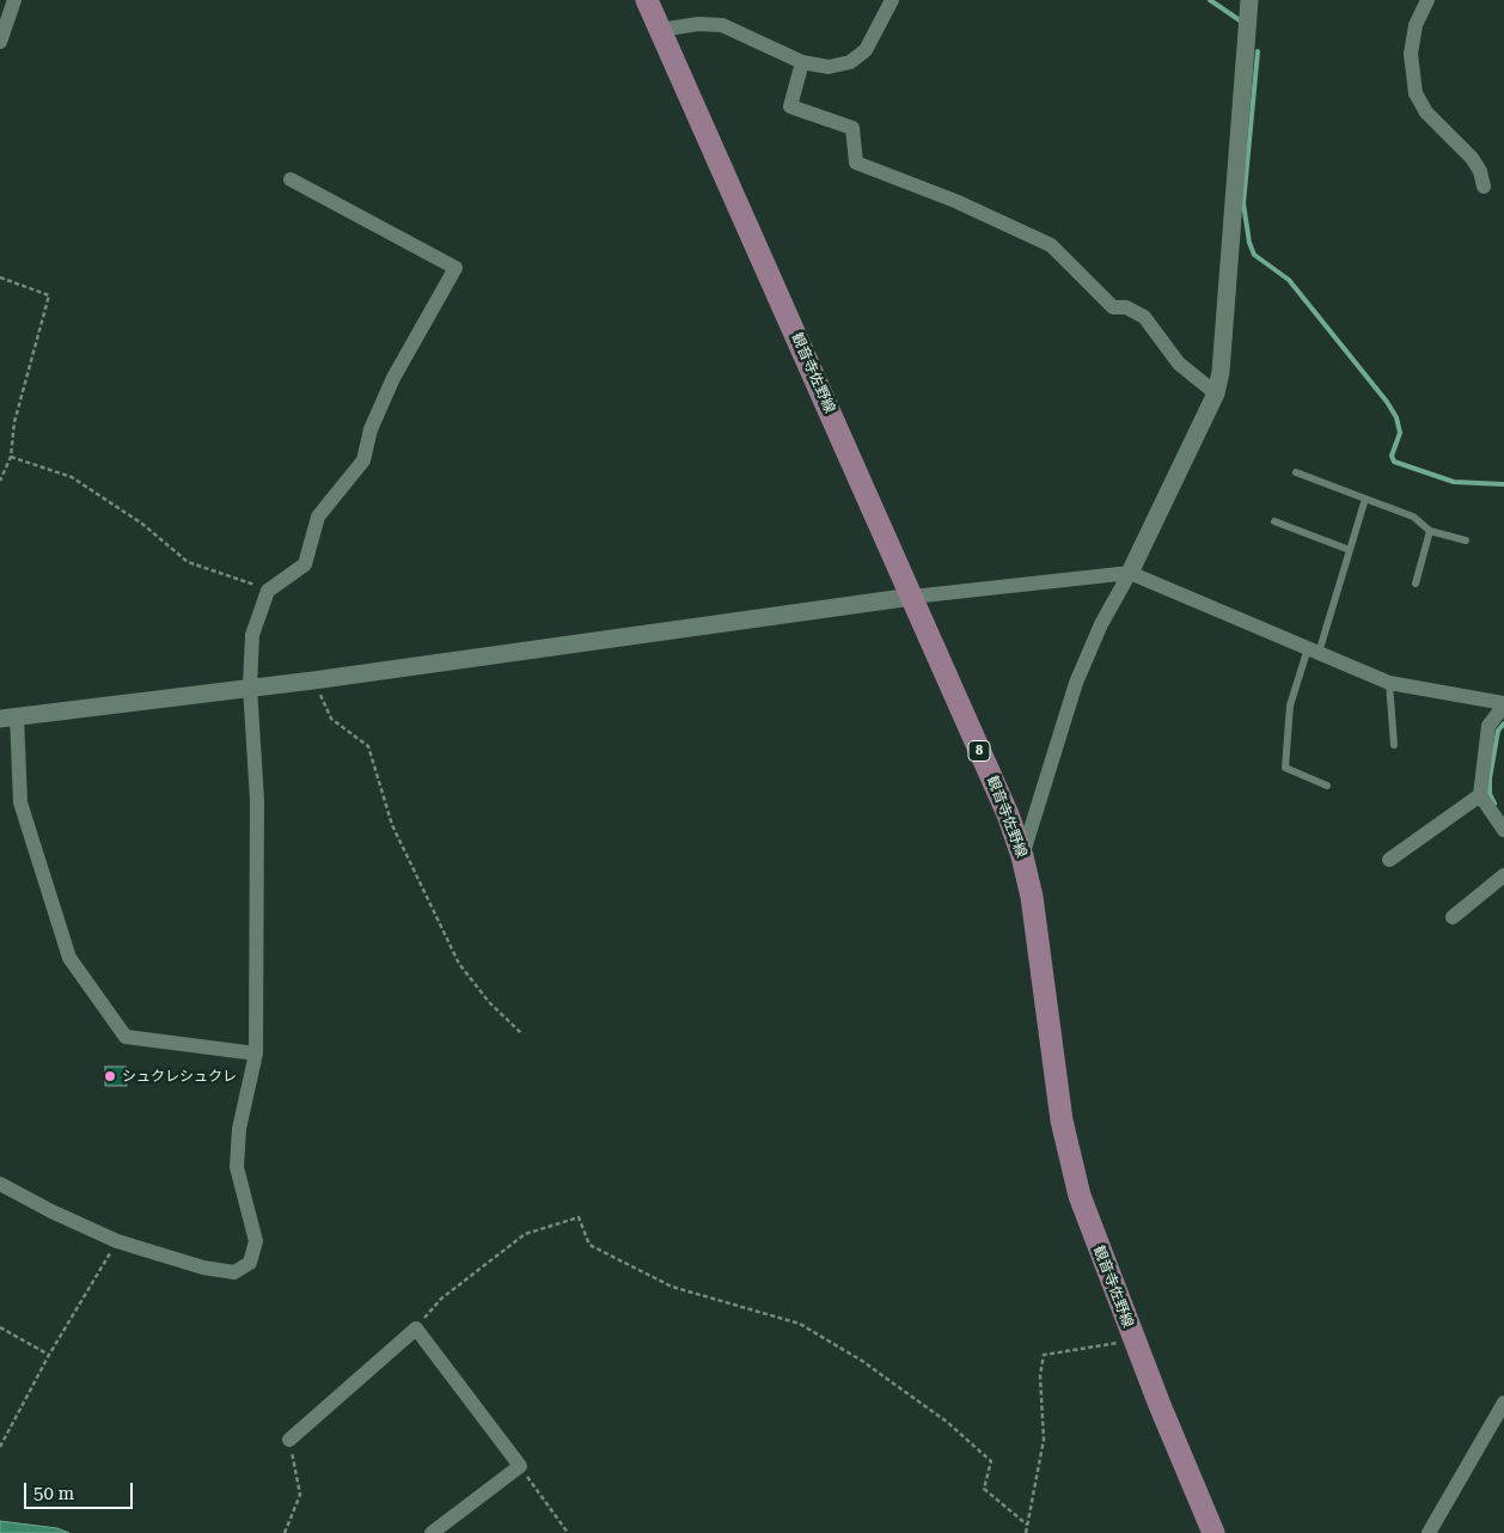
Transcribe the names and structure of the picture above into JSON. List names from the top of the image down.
{
  "streets": {
    "main road": ["観音寺佐野線", "8"]
  },
  "places": ["シュクレシュクレ"],
  "scale_bar": "50 m"
}
